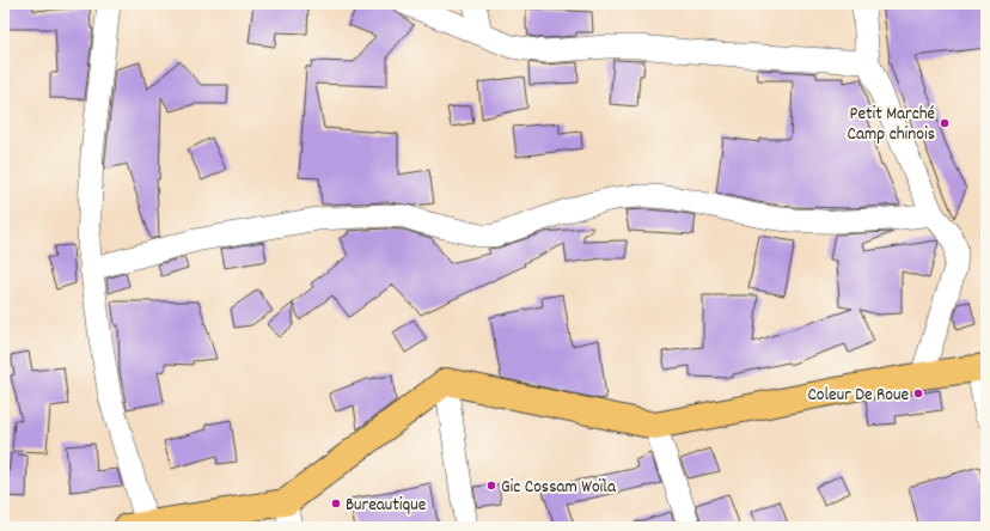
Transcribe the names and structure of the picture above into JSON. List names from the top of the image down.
{
  "places": [
    "Petit Marché Camp chinois",
    "Coleur De Roue",
    "Gic Cossam Woïla",
    "Bureautique"
  ]
}
